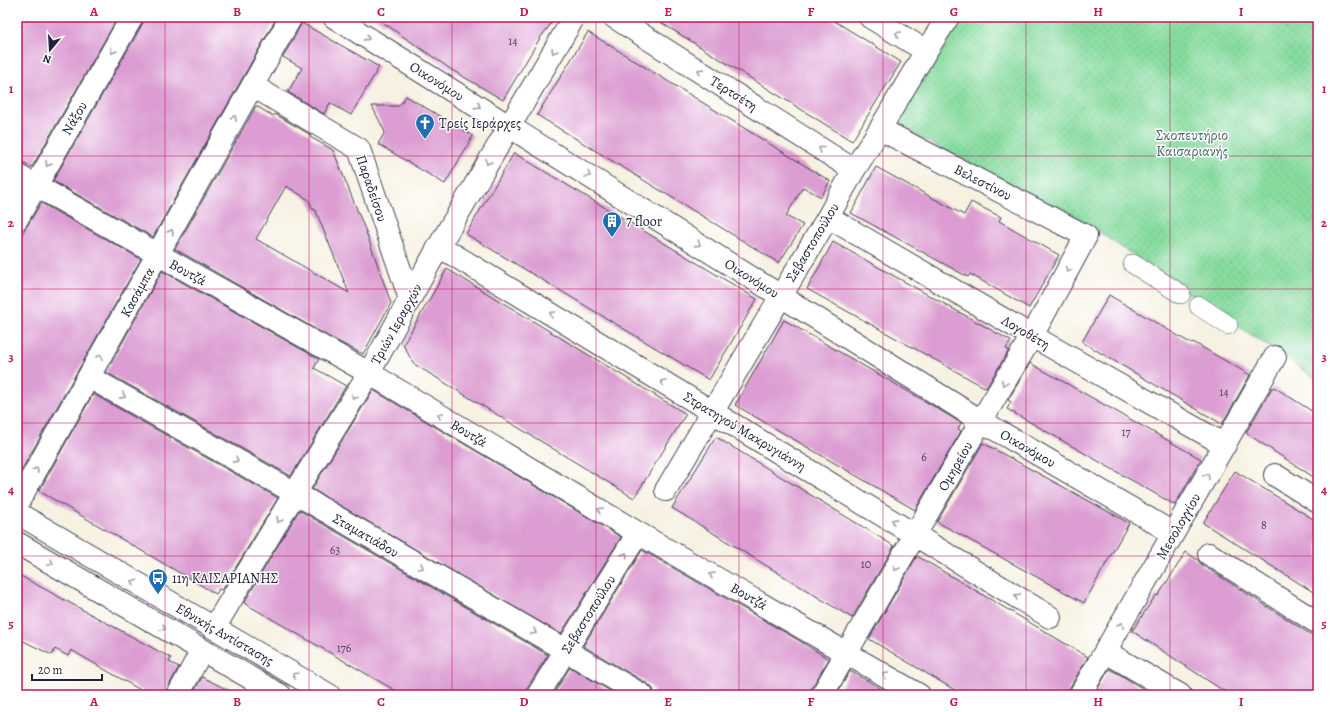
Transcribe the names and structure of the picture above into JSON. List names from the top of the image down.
{
  "streets": {
    "street": [
      "Οικονόμου",
      "Τερτσέτη",
      "Νάξου",
      "Βελεστίνου",
      "Παραδείσου",
      "Σεβαστοπούλου",
      "Βουτζά",
      "Κασάμπα",
      "Τριών Ιεραρχών",
      "Λογοθέτη",
      "Στρατηγού Μακρυγιάννη",
      "Ομηρείου",
      "Μεσολογγίου",
      "Σταματιάδου",
      "Εθνικής Αντίστασης"
    ]
  },
  "crossings": [
    ["Οικονόμου", "Σεβαστοπούλου"],
    ["Οικονόμου", "Τριών Ιεραρχών"],
    ["Οικονόμου", "Ομηρείου"],
    ["Οικονόμου", "Μεσολογγίου"],
    ["Τερτσέτη", "Σεβαστοπούλου"],
    ["Νάξου", "Βουτζά"],
    ["Βελεστίνου", "Σεβαστοπούλου"],
    ["Βελεστίνου", "Ομηρείου"],
    ["Παραδείσου", "Κασάμπα"],
    ["Παραδείσου", "Τριών Ιεραρχών"],
    ["Σεβαστοπούλου", "Βουτζά"],
    ["Σεβαστοπούλου", "Λογοθέτη"],
    ["Σεβαστοπούλου", "Στρατηγού Μακρυγιάννη"],
    ["Σεβαστοπούλου", "Σταματιάδου"],
    ["Βουτζά", "Κασάμπα"],
    ["Βουτζά", "Τριών Ιεραρχών"],
    ["Βουτζά", "Ομηρείου"],
    ["Κασάμπα", "Σταματιάδου"],
    ["Τριών Ιεραρχών", "Στρατηγού Μακρυγιάννη"],
    ["Τριών Ιεραρχών", "Σταματιάδου"],
    ["Τριών Ιεραρχών", "Εθνικής Αντίστασης"],
    ["Λογοθέτη", "Ομηρείου"],
    ["Λογοθέτη", "Μεσολογγίου"],
    ["Στρατηγού Μακρυγιάννη", "Ομηρείου"]
  ],
  "one_way": [
    "Οικονόμου",
    "Τερτσέτη",
    "Νάξου",
    "Βουτζά",
    "Κασάμπα",
    "Τριών Ιεραρχών",
    "Στρατηγού Μακρυγιάννη",
    "Ομηρείου",
    "Μεσολογγίου",
    "Σταματιάδου"
  ],
  "parks": ["Σκοπευτήριο Καισαριανής"],
  "places": {
    "church": ["Τρείς Ιεράρχες"],
    "building": ["7 floor"],
    "bus stop": ["11η ΚΑΙΣΑΡΙΑΝΗΣ"]
  },
  "house_numbers": [
    "14",
    "14",
    "17",
    "6",
    "8",
    "63",
    "10",
    "176"
  ],
  "scale_bar": "20 m",
  "north": "bottom",
  "grid": {
    "columns": [
      "A",
      "B",
      "C",
      "D",
      "E",
      "F",
      "G",
      "H",
      "I"
    ],
    "rows": [
      "1",
      "2",
      "3",
      "4",
      "5"
    ]
  }
}
